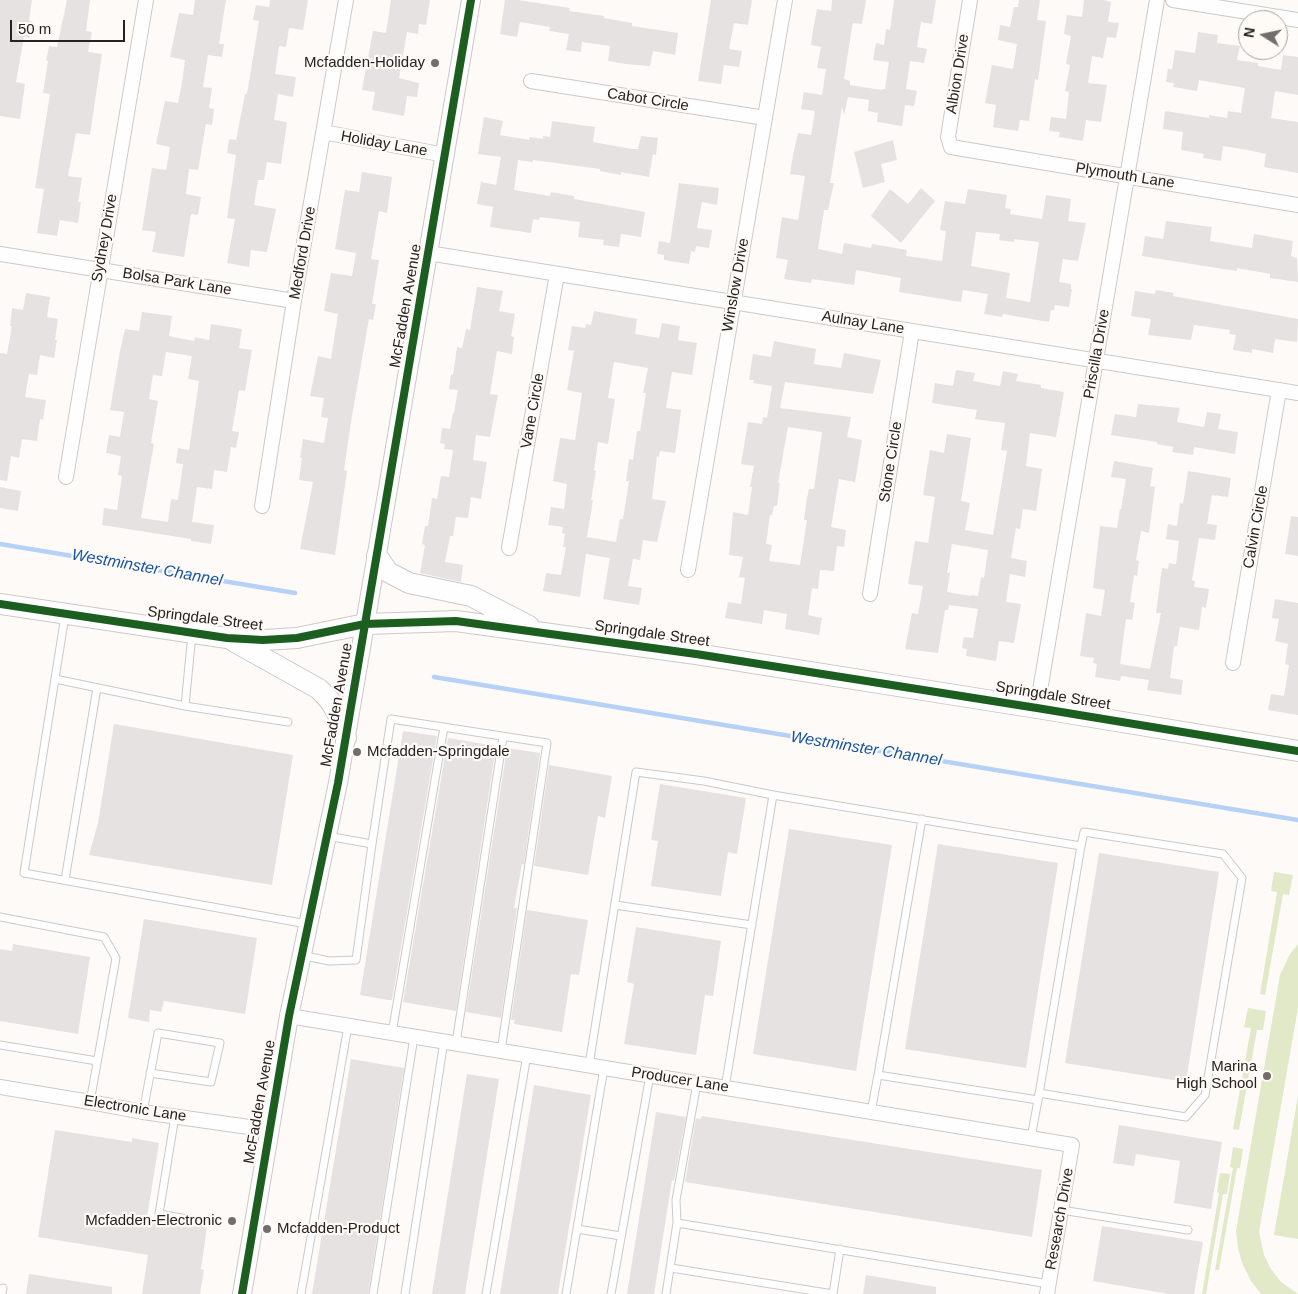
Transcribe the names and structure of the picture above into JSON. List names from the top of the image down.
{
  "streets": {
    "main road": ["Springdale Street"],
    "street": [
      "Albion Drive",
      "Cabot Circle",
      "Holiday Lane",
      "Plymouth Lane",
      "Sydney Drive",
      "Medford Drive",
      "Bolsa Park Lane",
      "Winslow Drive",
      "McFadden Avenue",
      "Aulnay Lane",
      "Priscilla Drive",
      "Vane Circle",
      "Stone Circle",
      "Calvin Circle",
      "Producer Lane",
      "Electronic Lane",
      "Research Drive"
    ]
  },
  "crossings": [
    ["Albion Drive", "Plymouth Lane"],
    ["Cabot Circle", "Winslow Drive"],
    ["Holiday Lane", "Medford Drive"],
    ["Holiday Lane", "McFadden Avenue"],
    ["Plymouth Lane", "Priscilla Drive"],
    ["Sydney Drive", "Bolsa Park Lane"],
    ["Medford Drive", "Bolsa Park Lane"],
    ["Winslow Drive", "Aulnay Lane"],
    ["McFadden Avenue", "Aulnay Lane"],
    ["McFadden Avenue", "Springdale Street"],
    ["McFadden Avenue", "Producer Lane"],
    ["McFadden Avenue", "Electronic Lane"],
    ["Aulnay Lane", "Priscilla Drive"],
    ["Aulnay Lane", "Vane Circle"],
    ["Aulnay Lane", "Stone Circle"],
    ["Aulnay Lane", "Calvin Circle"],
    ["Priscilla Drive", "Springdale Street"],
    ["Producer Lane", "Research Drive"]
  ],
  "water": ["Westminster Channel"],
  "places": [
    "Mcfadden-Holiday",
    "Mcfadden-Springdale",
    "Marina High School",
    "Mcfadden-Electronic",
    "Mcfadden-Product"
  ],
  "scale_bar": "50 m",
  "north": "left"
}
